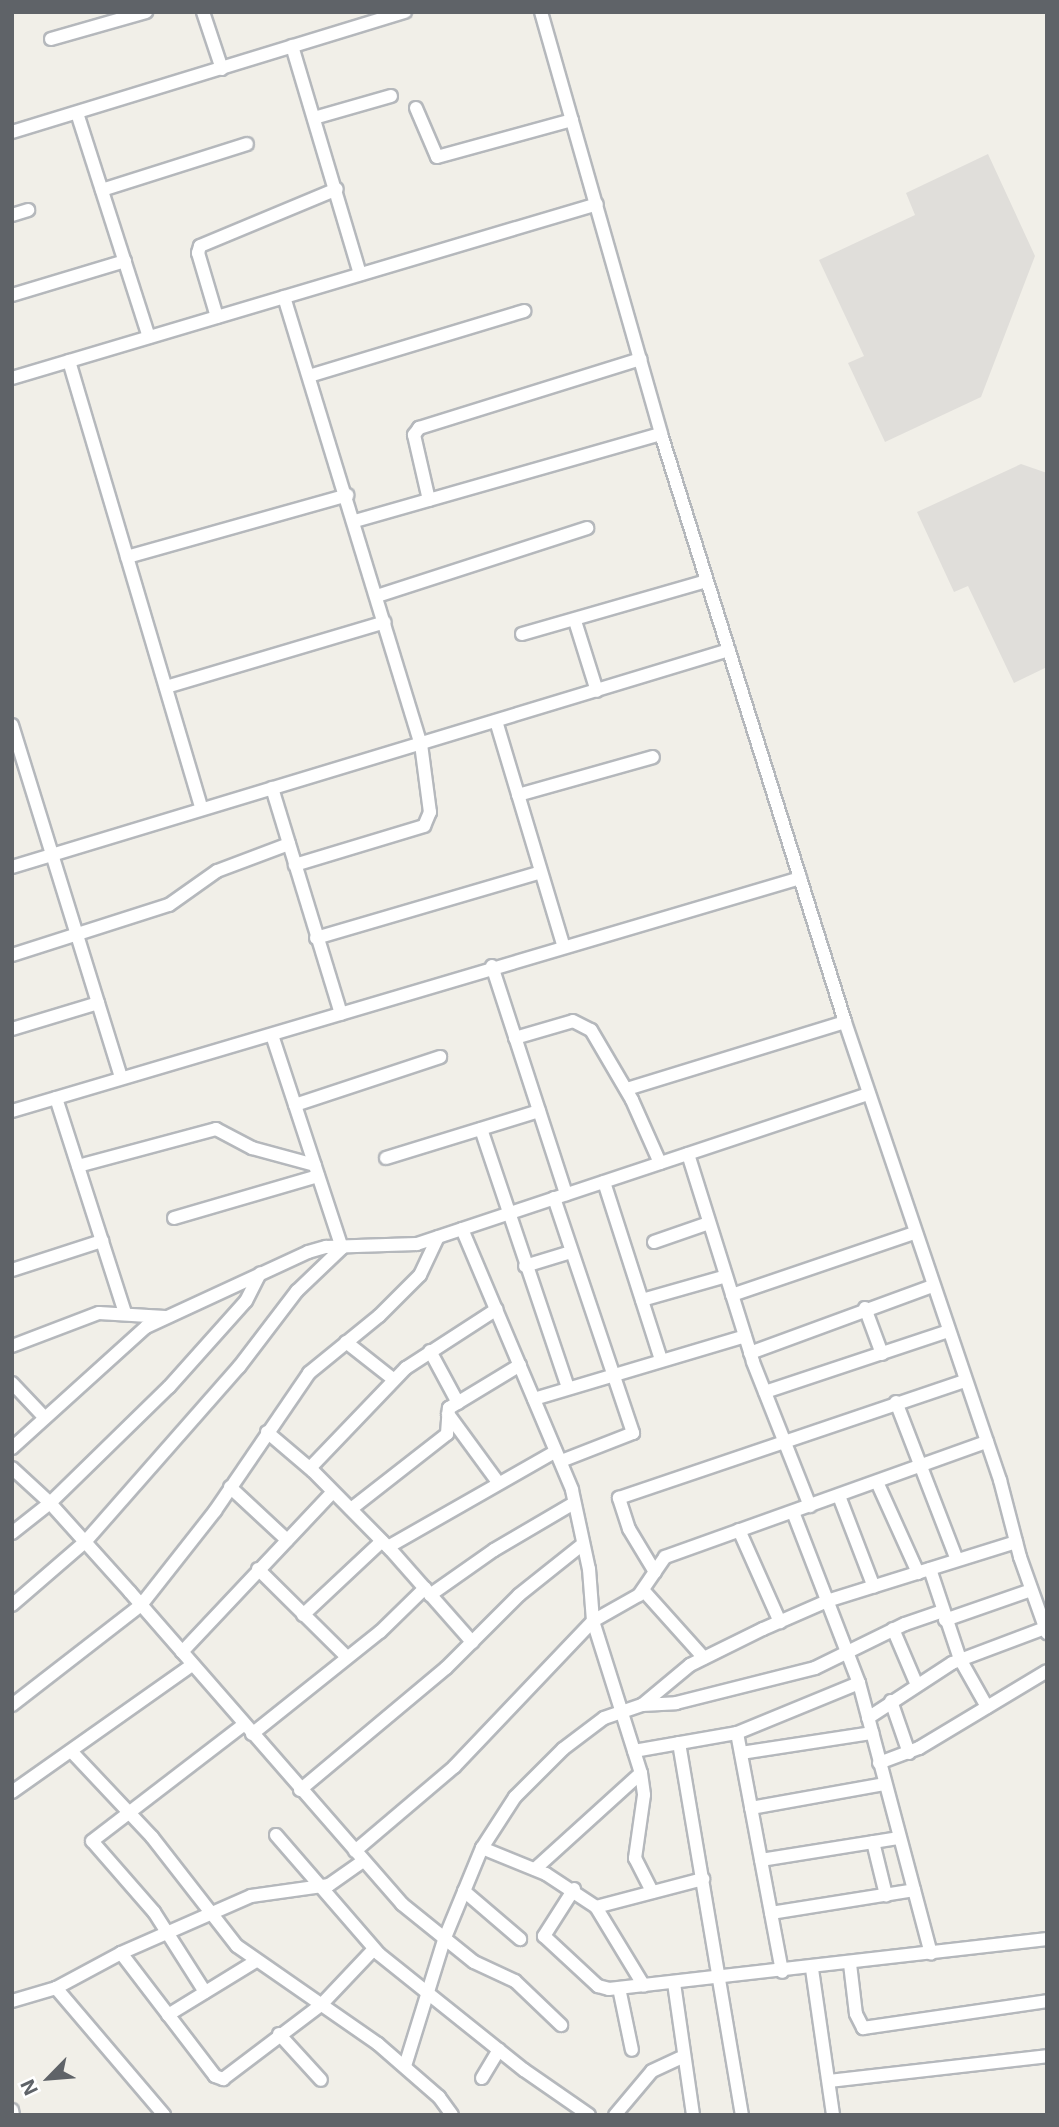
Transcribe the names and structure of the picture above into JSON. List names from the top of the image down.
{
  "north": "bottom left"
}
